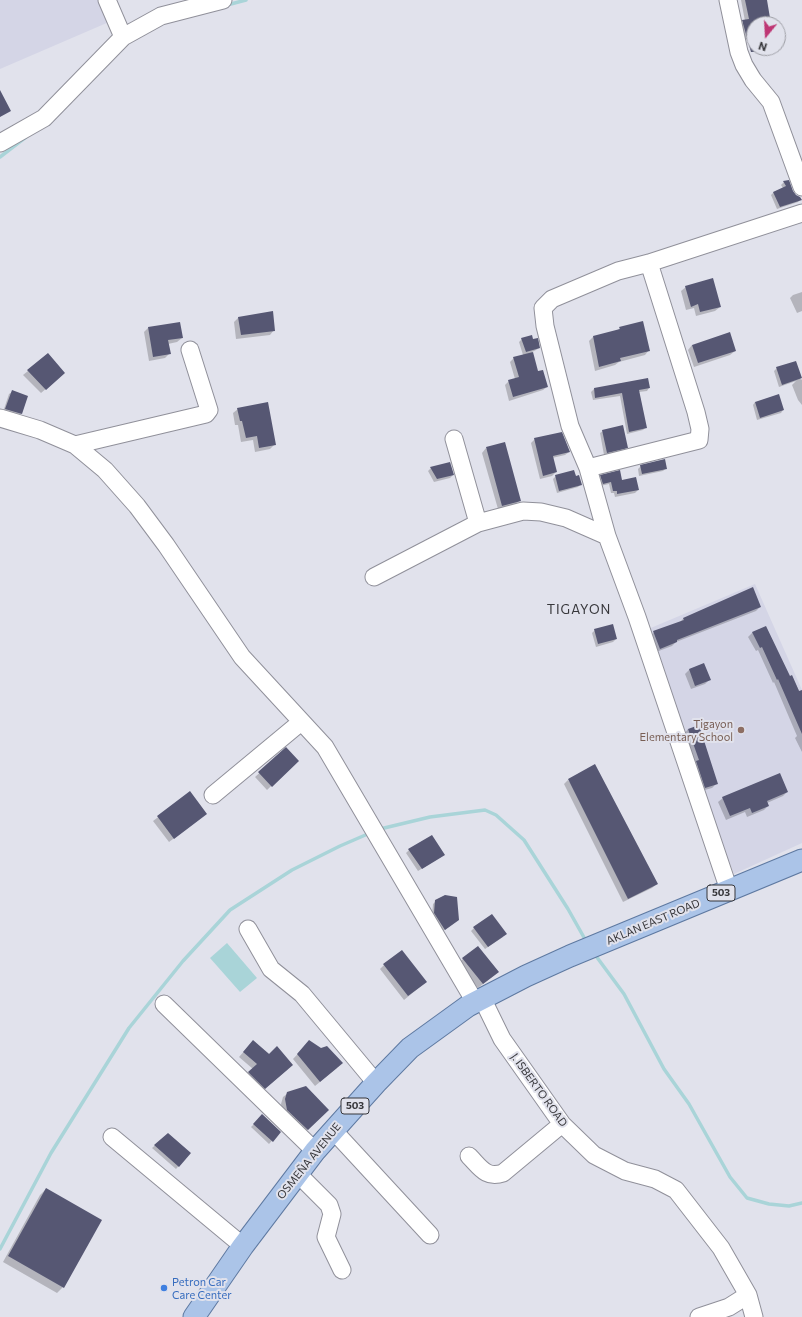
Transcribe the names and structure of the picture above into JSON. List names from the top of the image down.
{
  "streets": {
    "main road": ["503", "AKLAN EAST ROAD", "OSMEÑA AVENUE"],
    "street": ["J. ISBERTO ROAD"]
  },
  "crossings": [
    ["AKLAN EAST ROAD", "OSMEÑA AVENUE"],
    ["J. ISBERTO ROAD", "OSMEÑA AVENUE"]
  ],
  "districts": ["TIGAYON"],
  "places": ["Tigayon Elementary School", "Petron Car Care Center"],
  "north": "bottom"
}
